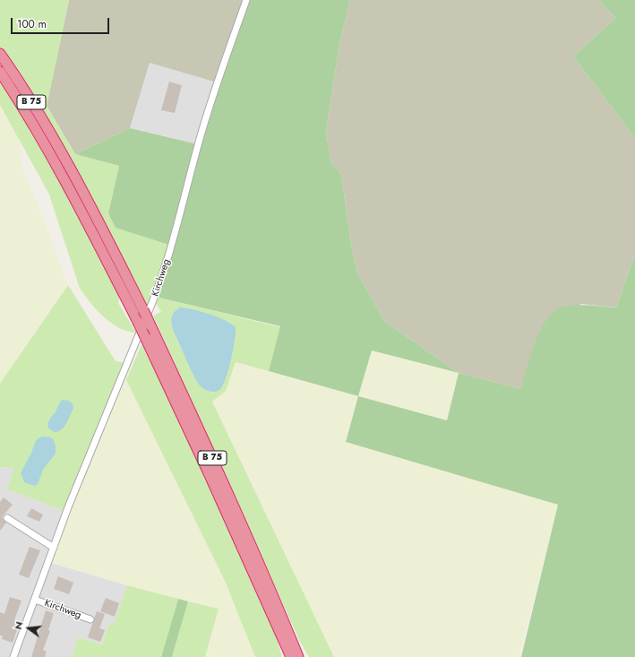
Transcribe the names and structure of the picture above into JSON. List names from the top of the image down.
{
  "streets": {
    "highway": ["B 75"],
    "street": ["Kirchweg"]
  },
  "scale_bar": "100 m",
  "north": "left"
}
